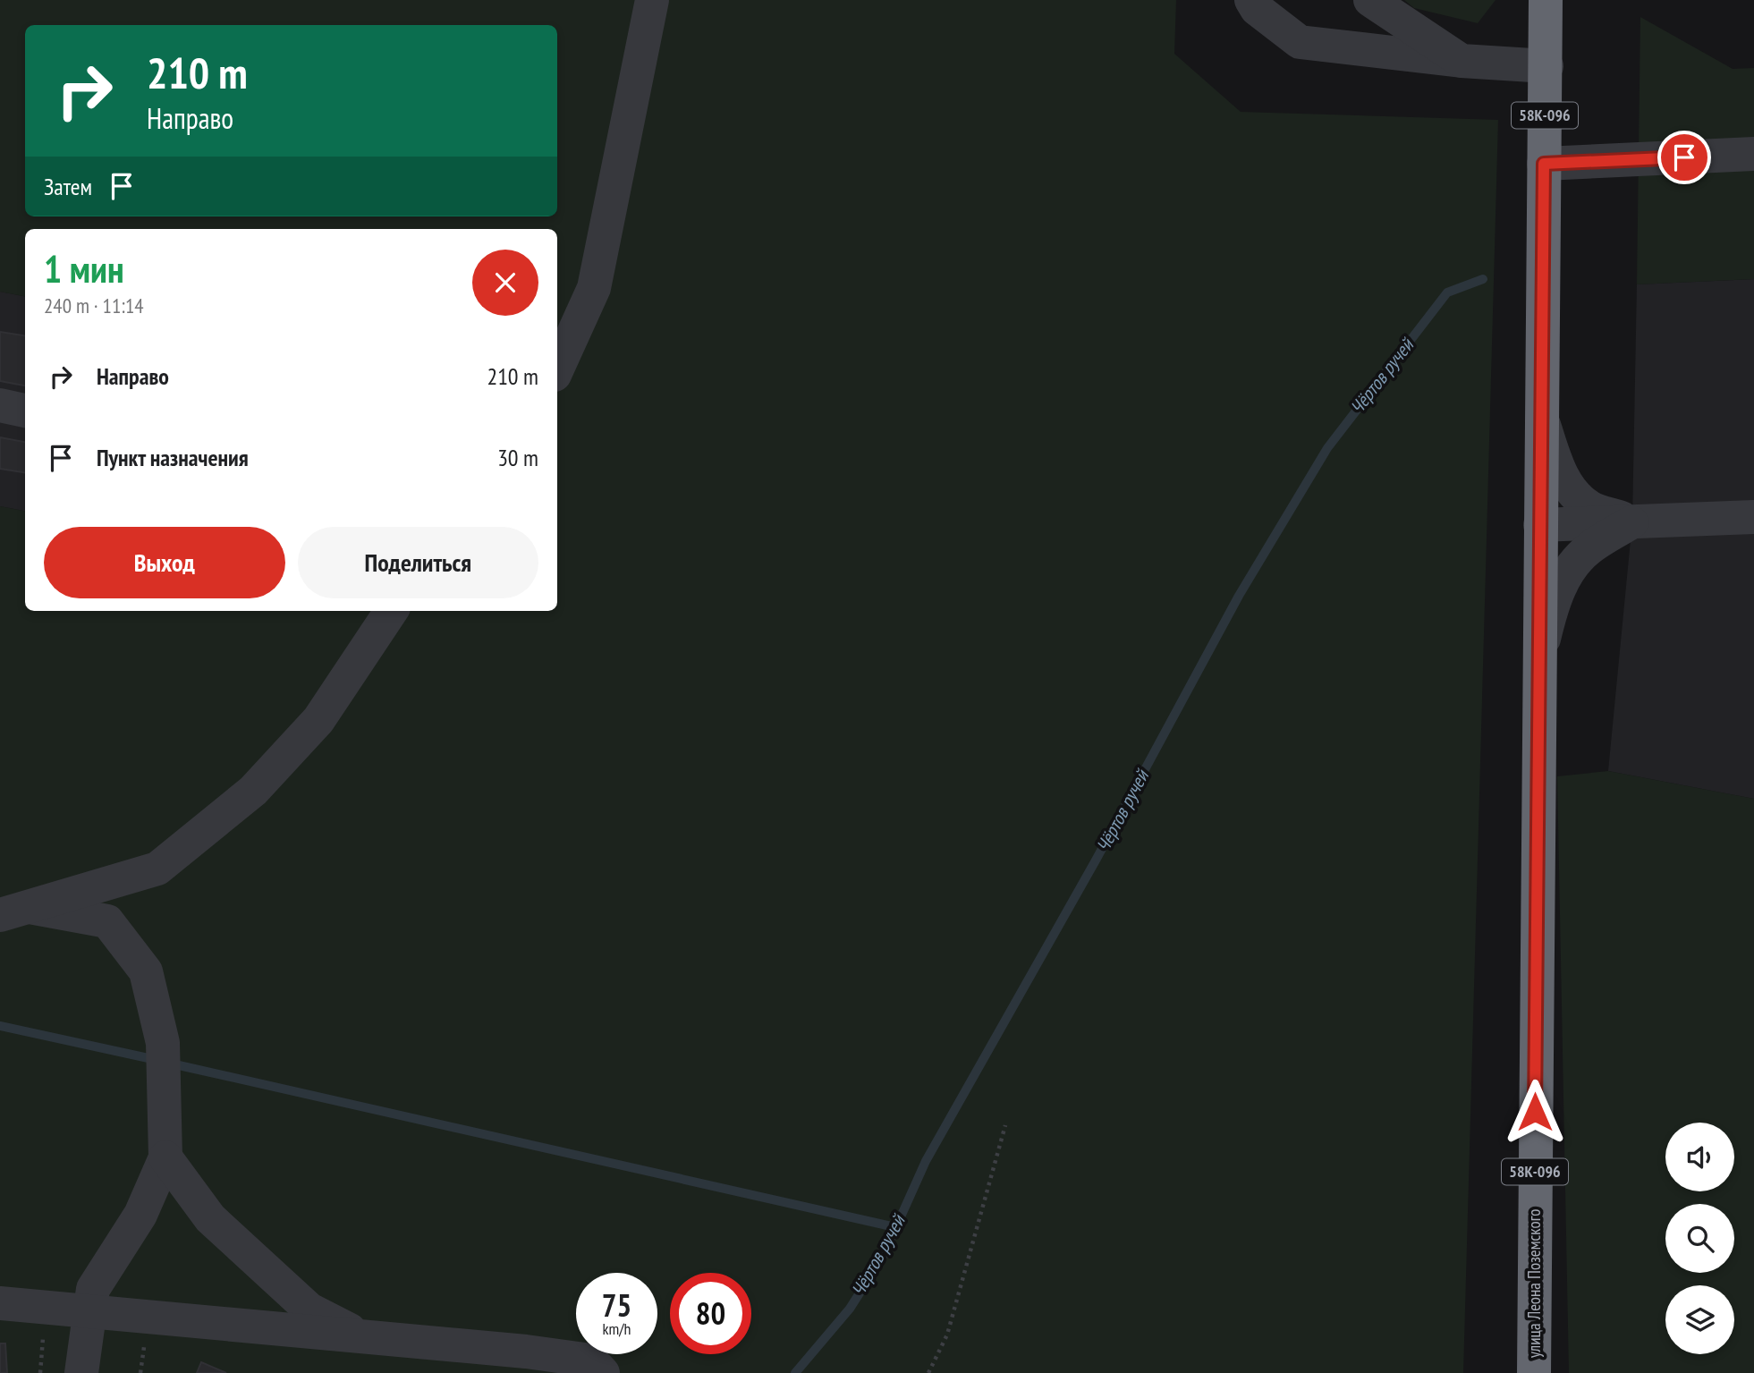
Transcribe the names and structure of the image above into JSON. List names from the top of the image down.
{
  "streets": {
    "highway": ["58К-096", "улица Леона Поземского"]
  },
  "crossings": [
    ["58К-096", "улица Леона Поземского"]
  ],
  "water": ["Чёртов ручей"],
  "page": {
    "turn": ["210 m", "Направо"],
    "then": "Затем",
    "heading": ["1 мин", "240 m · 11:14"],
    "list": [
      {
        "name": "Направо",
        "value": "210 m"
      },
      {
        "name": "Пункт назначения",
        "value": "30 m"
      }
    ],
    "buttons": ["Выход", "Поделиться"],
    "speed": "75 km/h",
    "limit": "80"
  }
}
